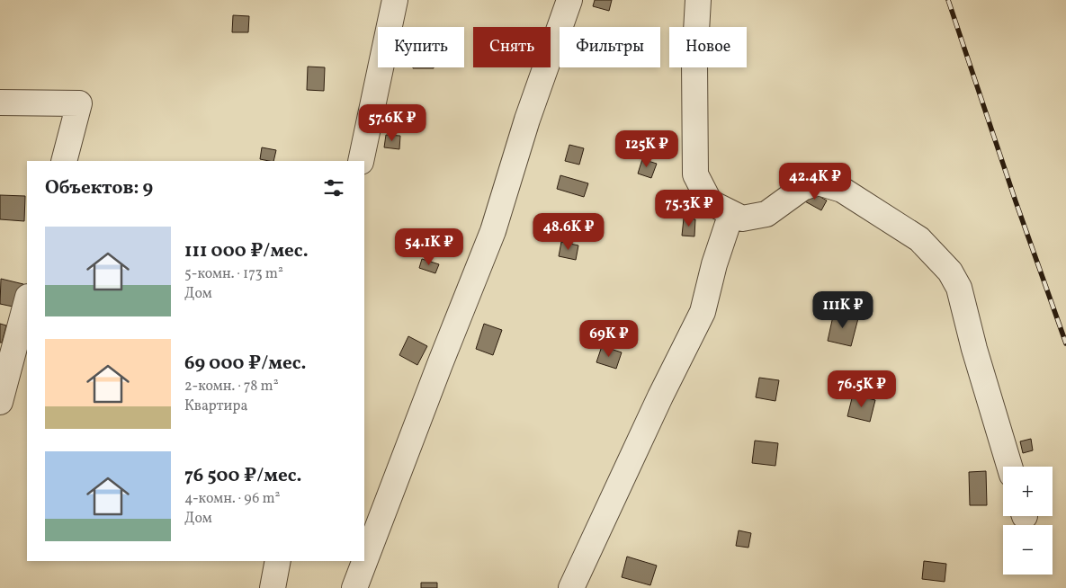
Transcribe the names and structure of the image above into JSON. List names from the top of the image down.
{
  "page": {
    "chip": [
      "Купить",
      "Снять",
      "Фильтры",
      "Новое"
    ],
    "price": [
      "57.6K ₽",
      "125K ₽",
      "42.4K ₽",
      "75.3K ₽",
      "48.6K ₽",
      "54.1K ₽",
      "111K ₽",
      "69K ₽",
      "76.5K ₽"
    ],
    "heading": "Объектов: 9",
    "list": [
      {
        "name": "111 000 ₽/мес.",
        "note": "5-комн. · 173 m² · Дом"
      },
      {
        "name": "69 000 ₽/мес.",
        "note": "2-комн. · 78 m² · Квартира"
      },
      {
        "name": "76 500 ₽/мес.",
        "note": "4-комн. · 96 m² · Дом"
      }
    ],
    "map_buttons": ["+", "−"]
  }
}
